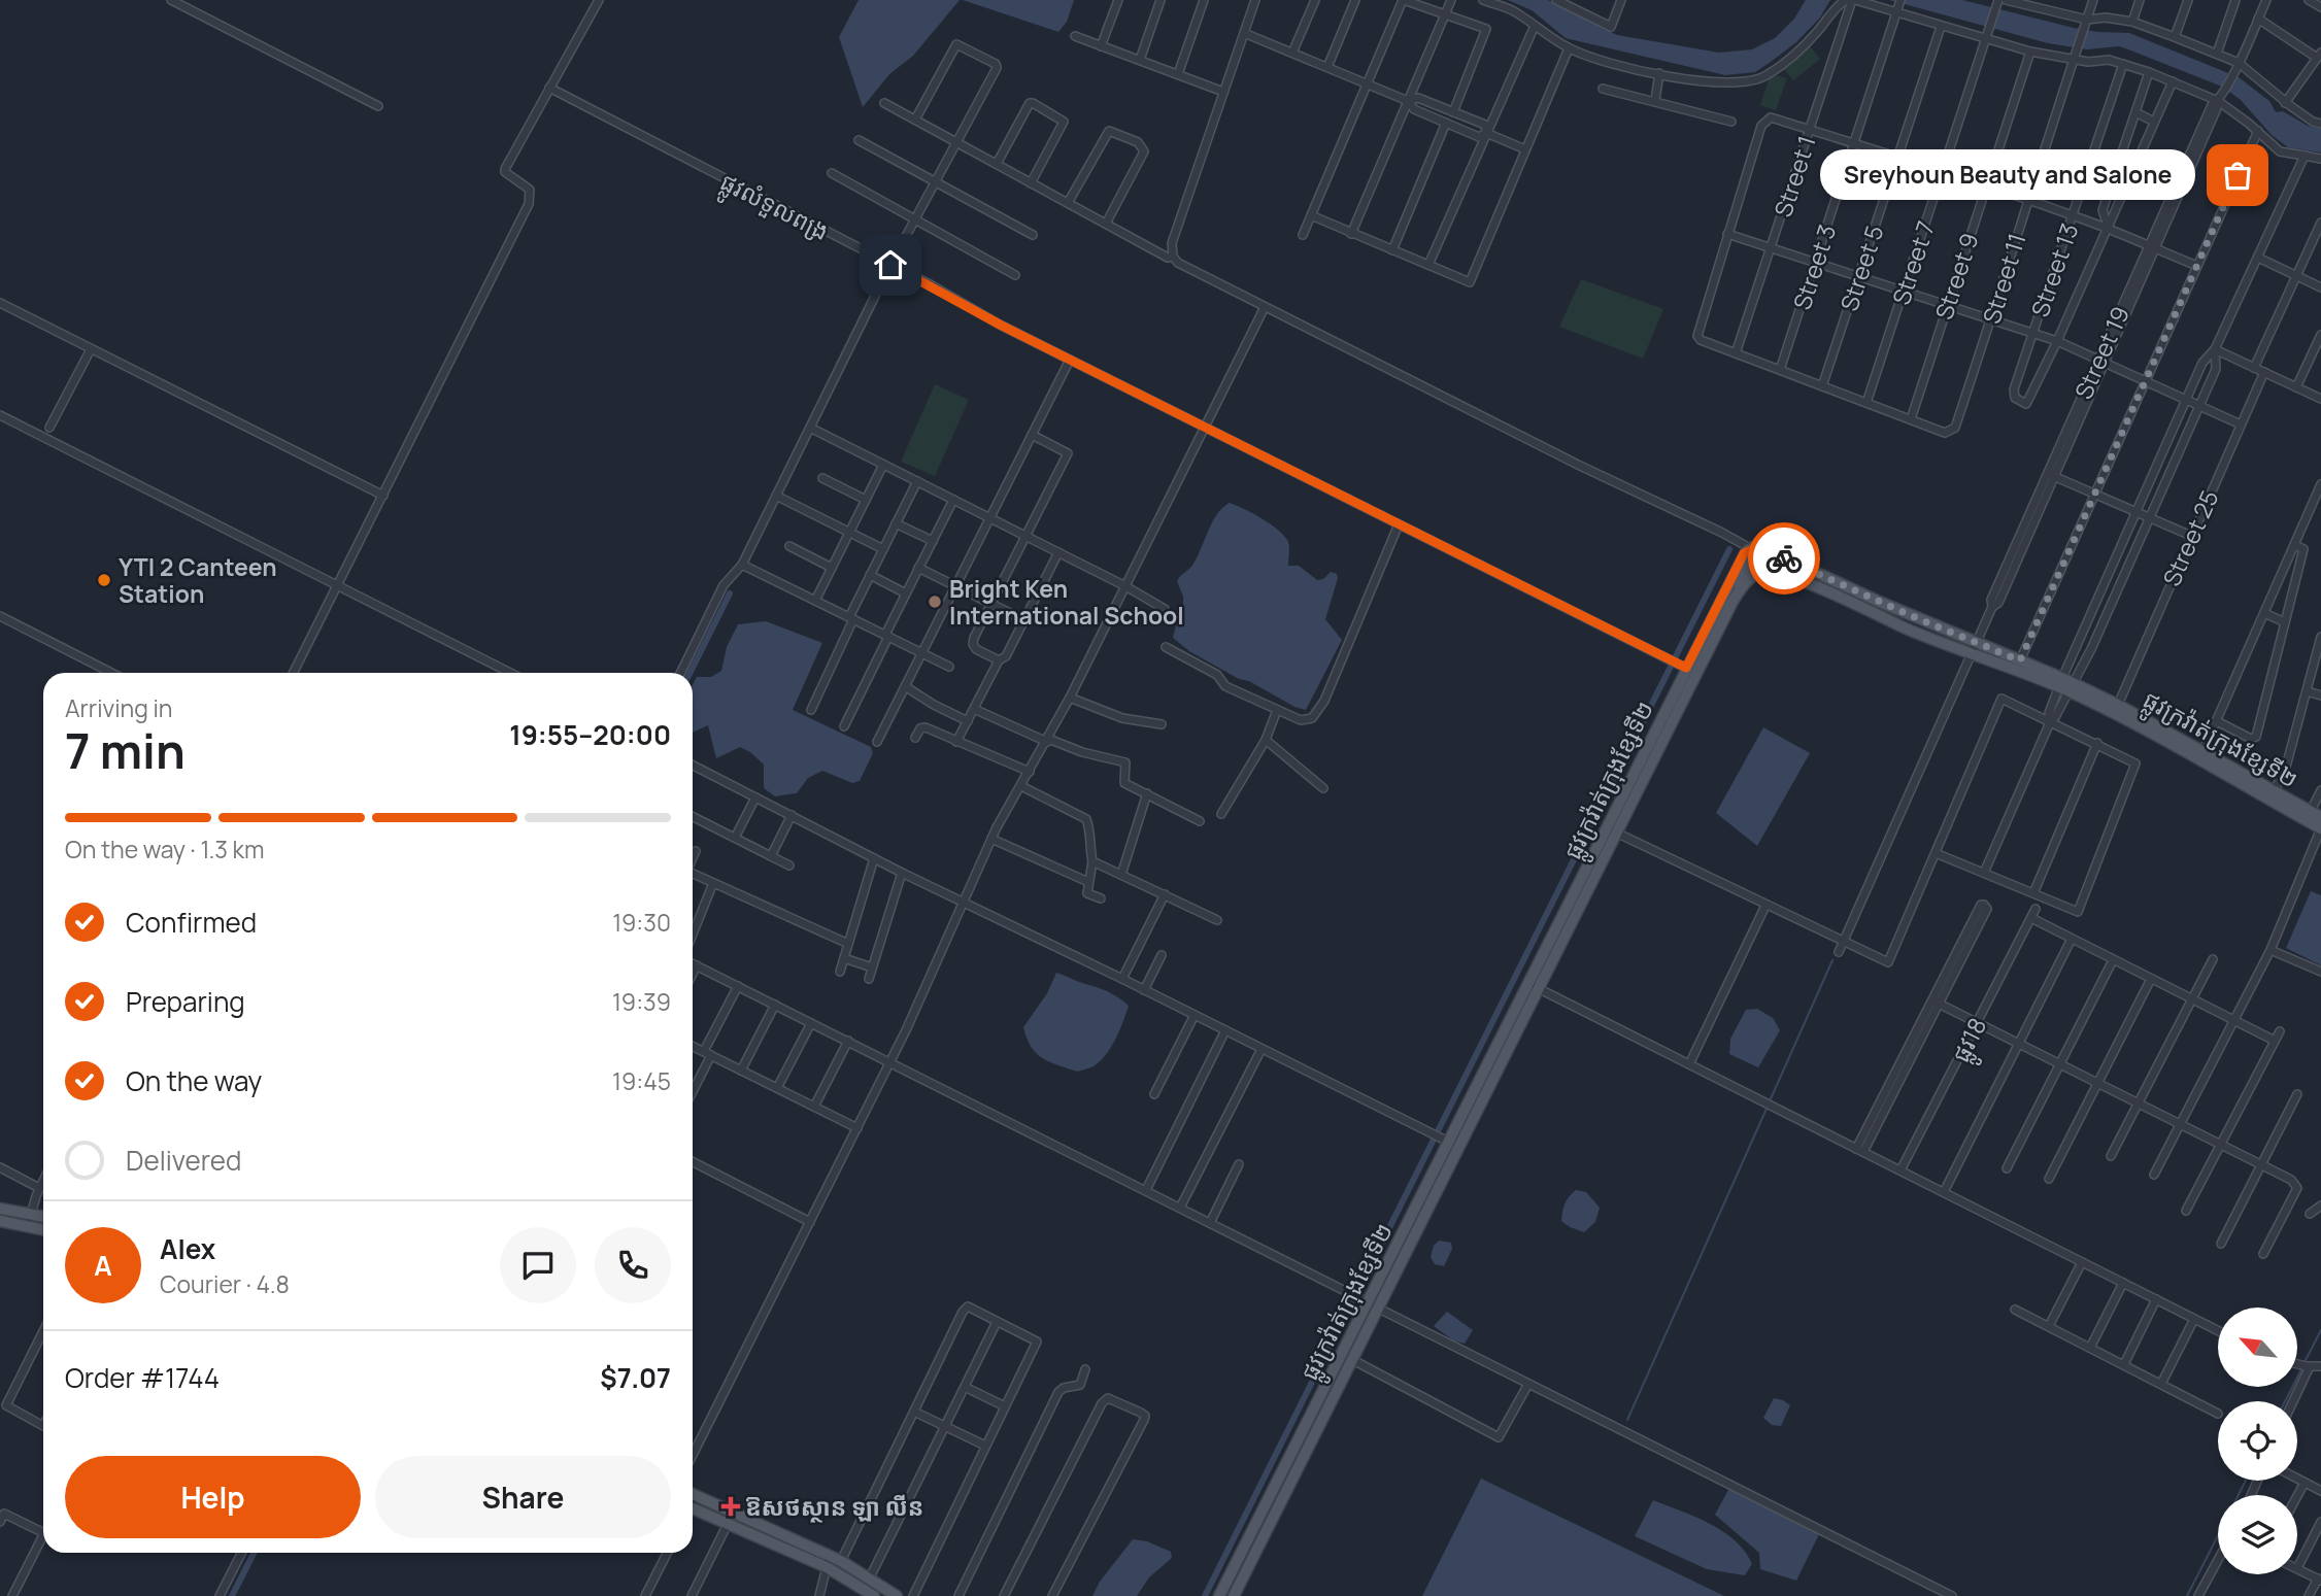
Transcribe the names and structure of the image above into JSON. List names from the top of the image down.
{
  "streets": {
    "main road": ["ផ្លូវក្រវ៉ាត់ក្រុងខ្សែទី២"],
    "street": [
      "Street 1",
      "ផ្លូវលំទួលពង្រ",
      "Street 7",
      "Street 3",
      "Street 5",
      "Street 13",
      "Street 9",
      "Street 11",
      "Street 19",
      "Street 25",
      "ផ្លូវ18"
    ]
  },
  "crossings": [
    ["ផ្លូវលំទួលពង្រ", "ផ្លូវក្រវ៉ាត់ក្រុងខ្សែទី២"],
    ["Street 9", "Street 11"],
    ["Street 19", "ផ្លូវក្រវ៉ាត់ក្រុងខ្សែទី២"],
    ["Street 25", "ផ្លូវក្រវ៉ាត់ក្រុងខ្សែទី២"]
  ],
  "places": {
    "other": ["Sreyhoun Beauty and Salone", "YTI 2 Canteen Station", "Bright Ken International School"],
    "health": ["ឱសថស្ថាន ឡា លីន"]
  },
  "north": "top left",
  "page": {
    "bubble": "Sreyhoun Beauty and Salone",
    "heading": ["7 min", "Arriving in", "19:55–20:00"],
    "panel": [
      "Alex",
      "Courier · 4.8",
      "Order #1744",
      "$7.07"
    ],
    "bar": "On the way · 1.3 km",
    "list": [
      ["Confirmed", "19:30"],
      ["Preparing", "19:39"],
      ["On the way", "19:45"],
      "Delivered"
    ],
    "round": "A",
    "buttons": ["Help", "Share"]
  }
}
